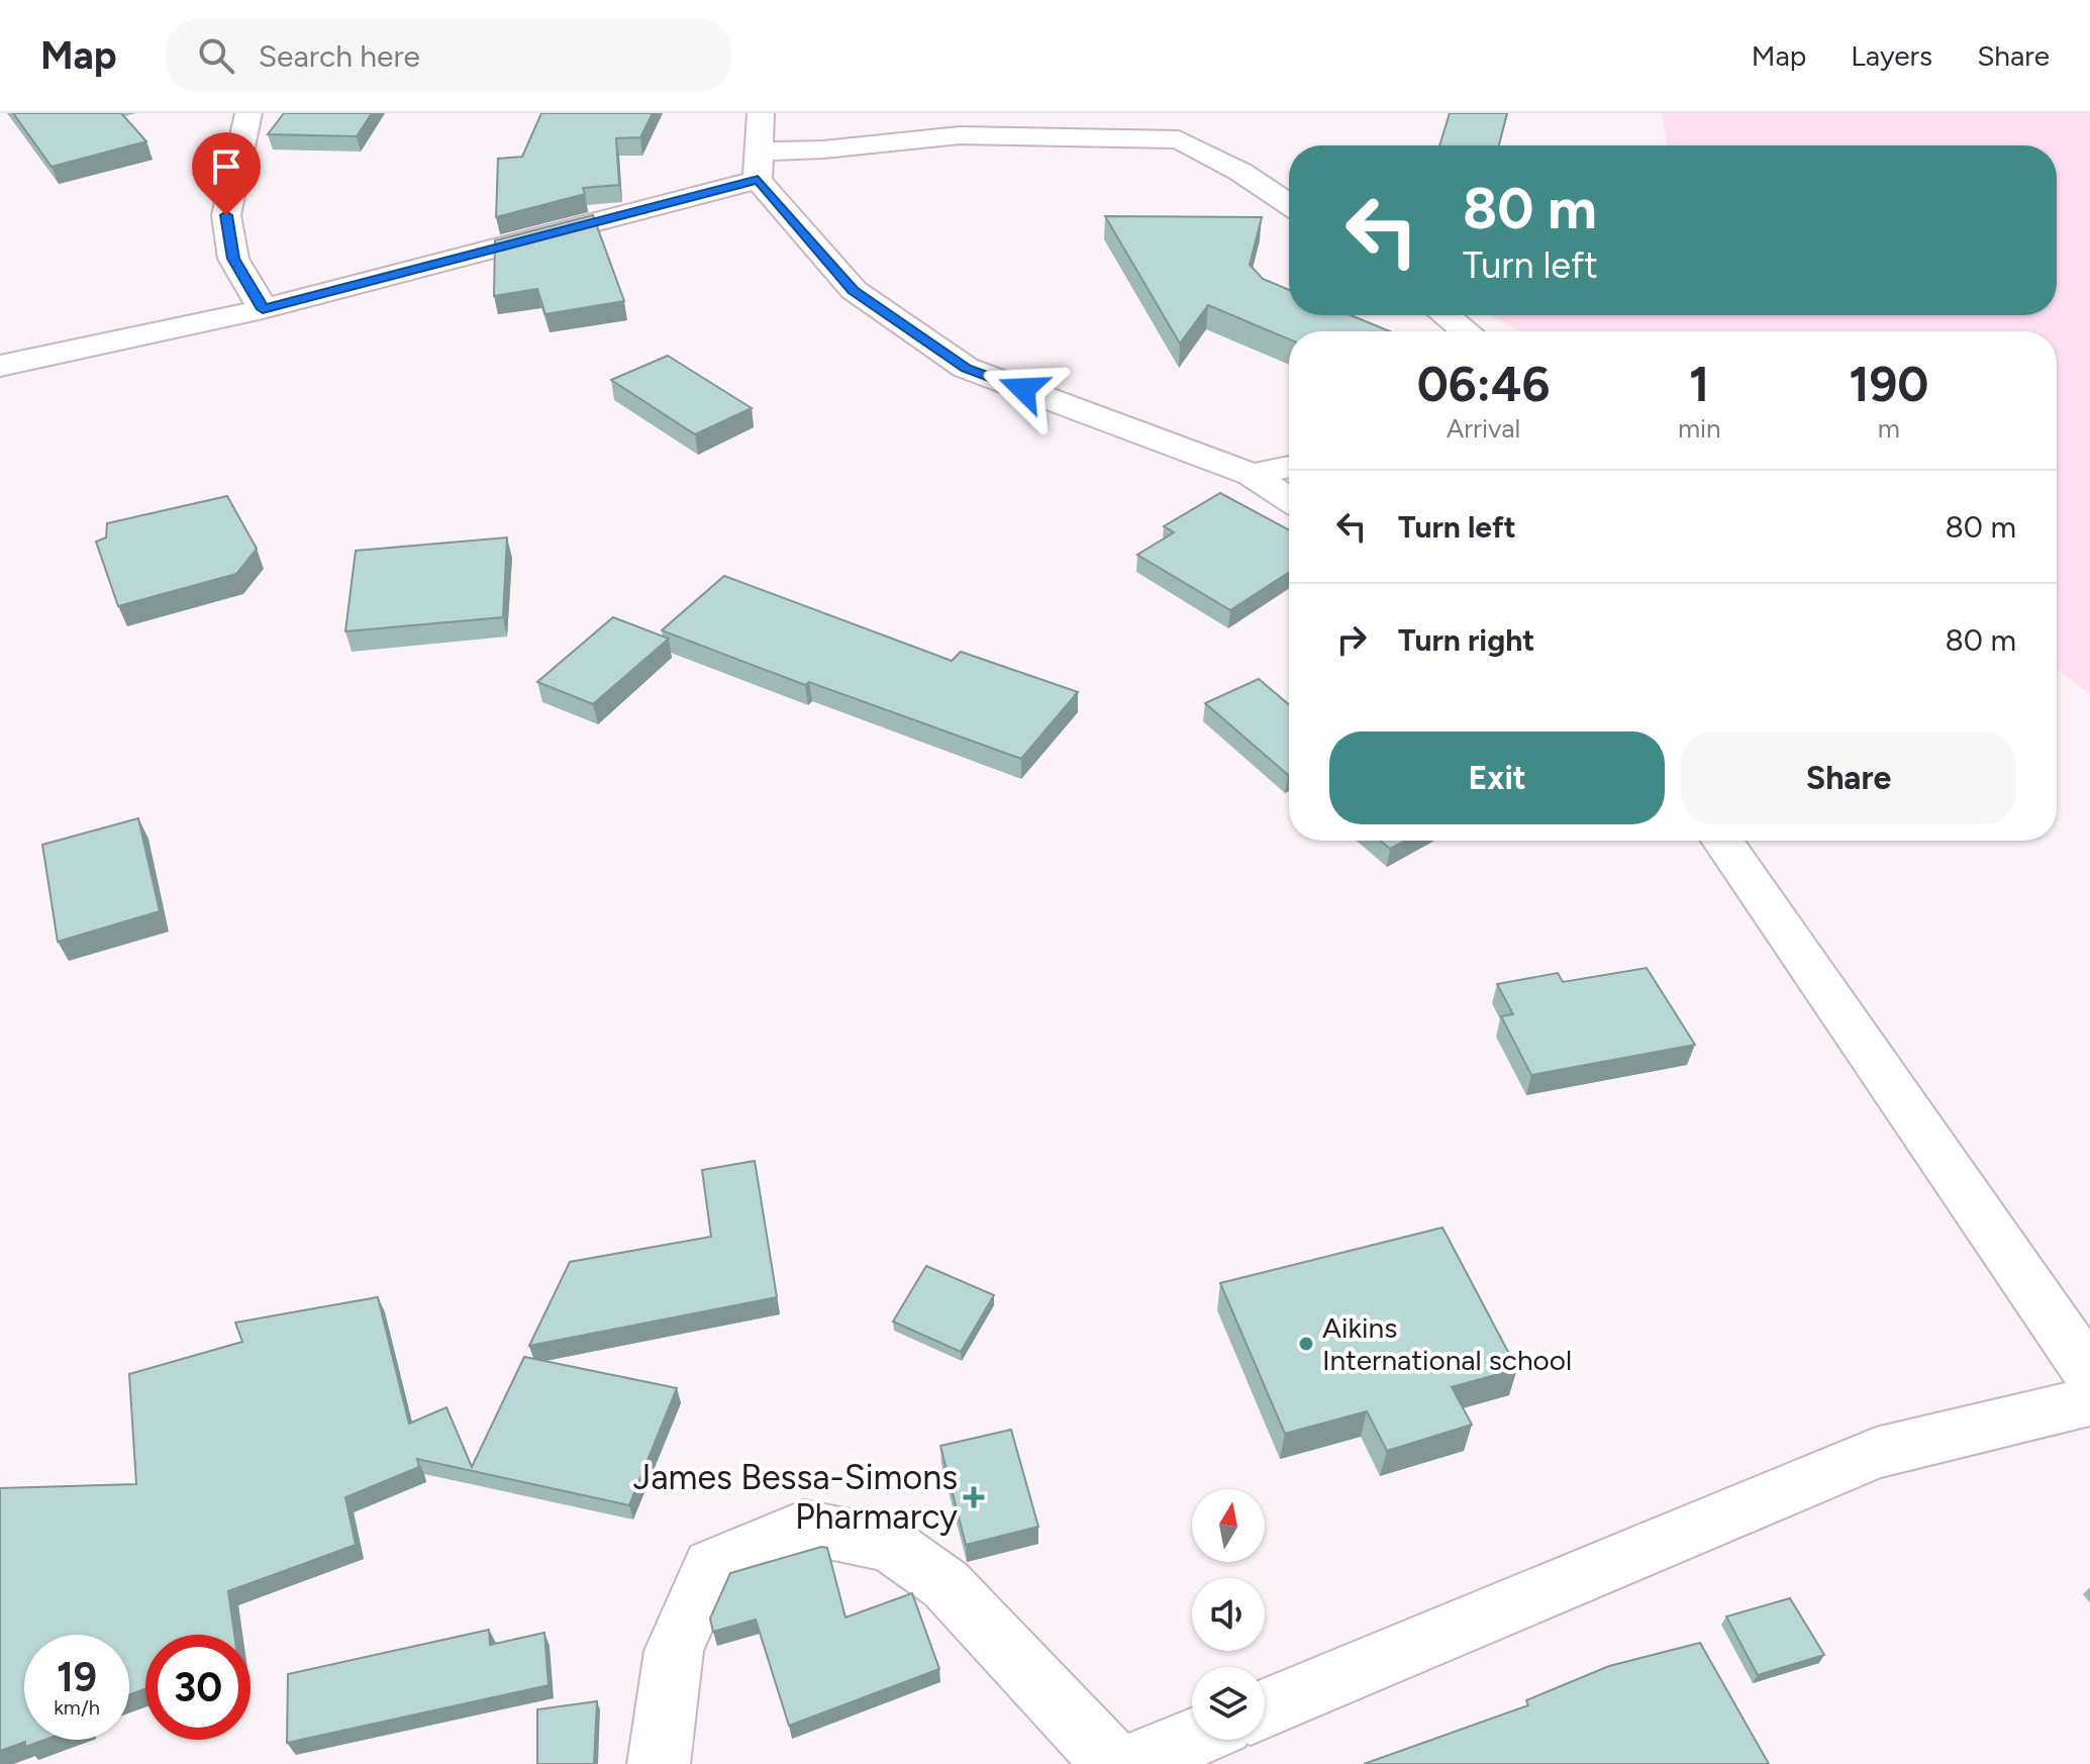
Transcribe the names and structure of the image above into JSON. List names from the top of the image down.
{
  "places": {
    "other": ["Aikins International school"],
    "health": ["James Bessa-Simons Pharmarcy"]
  },
  "north": "top",
  "page": {
    "header": "Map",
    "search": "Search here",
    "nav": ["Map", "Layers", "Share"],
    "turn": ["80 m", "Turn left"],
    "eta": [
      "06:46",
      "Arrival",
      "1",
      "min",
      "190",
      "m"
    ],
    "list": [
      {
        "name": "Turn left",
        "value": "80 m"
      },
      {
        "name": "Turn right",
        "value": "80 m"
      }
    ],
    "buttons": ["Exit", "Share"],
    "speed": "19 km/h",
    "limit": "30"
  }
}
